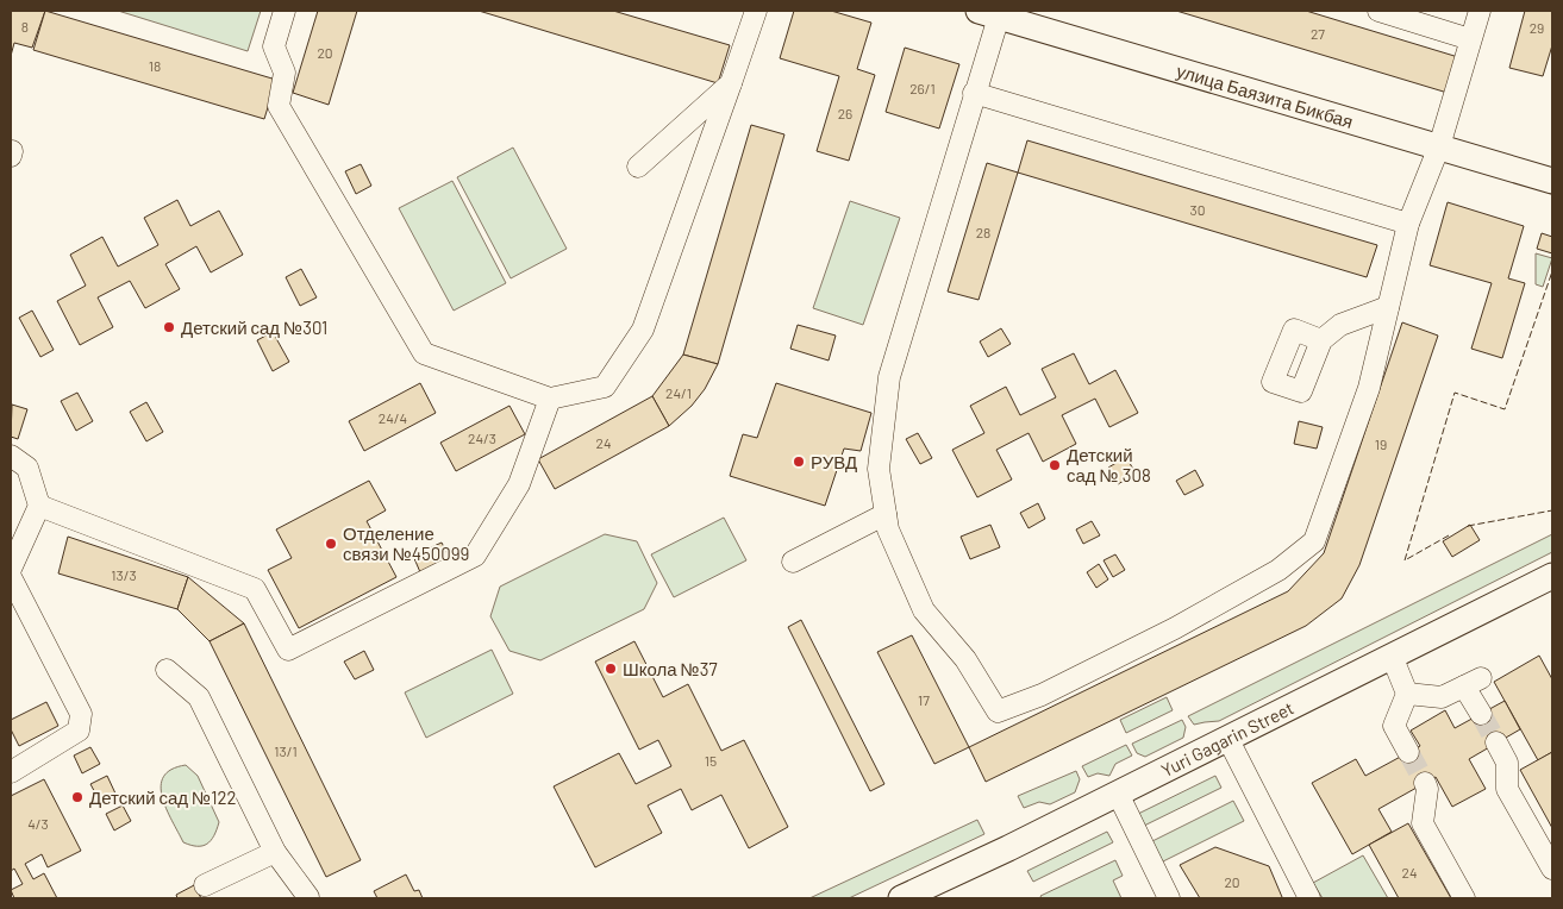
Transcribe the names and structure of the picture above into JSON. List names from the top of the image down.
{
  "streets": {
    "main road": ["улица Баязита Бикбая", "Yuri Gagarin Street"]
  },
  "places": [
    "Детский сад №301",
    "РУВД",
    "Детский сад № 308",
    "Отделение связи №450099",
    "Школа №37",
    "Детский сад №122"
  ],
  "house_numbers": [
    "8",
    "29",
    "27",
    "20",
    "18",
    "26/1",
    "26",
    "30",
    "28",
    "24/1",
    "24/4",
    "24/3",
    "24",
    "19",
    "13/3",
    "17",
    "13/1",
    "15",
    "4/3",
    "24",
    "20"
  ]
}
